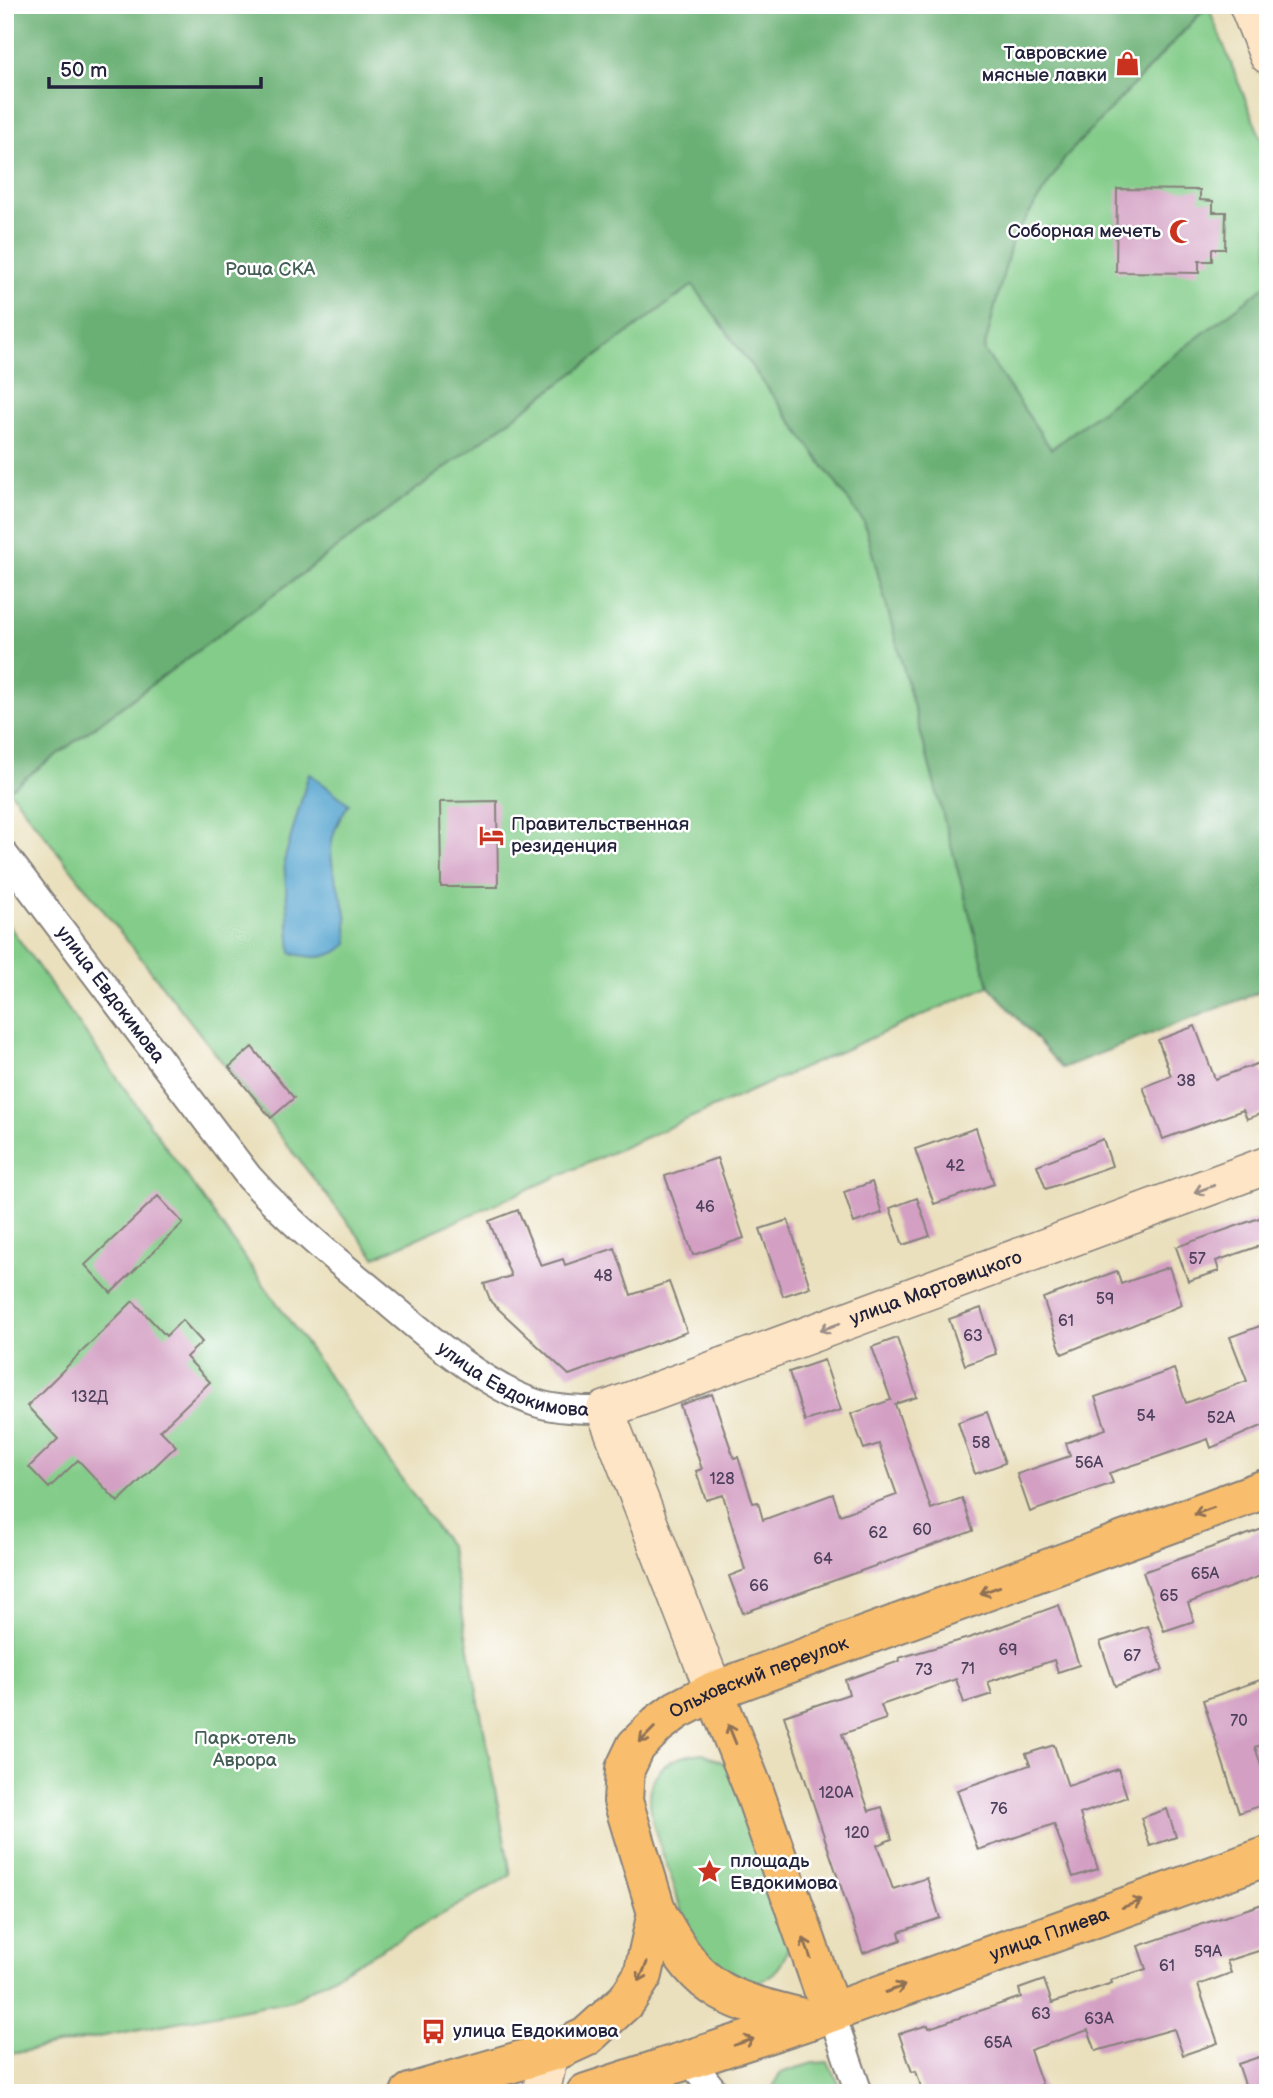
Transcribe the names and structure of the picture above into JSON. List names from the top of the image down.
{
  "streets": {
    "main road": ["улица Евдокимова", "Ольховский переулок", "улица Плиева"],
    "street": ["улица Мартовицкого"]
  },
  "crossings": [
    ["улица Евдокимова", "улица Мартовицкого"],
    ["улица Евдокимова", "Ольховский переулок"],
    ["улица Евдокимова", "улица Плиева"]
  ],
  "one_way": ["улица Мартовицкого", "Ольховский переулок", "улица Плиева"],
  "parks": ["Роща СКА", "Парк-отель Аврора"],
  "places": {
    "shop": ["Тавровские мясные лавки"],
    "mosque": ["Соборная мечеть"],
    "hotel": ["Правительственная резиденция"],
    "place": ["площадь Евдокимова"],
    "bus stop": ["улица Евдокимова"]
  },
  "house_numbers": [
    "38",
    "42",
    "46",
    "57",
    "48",
    "59",
    "61",
    "63",
    "132Д",
    "54",
    "52А",
    "58",
    "56А",
    "128",
    "60",
    "62",
    "64",
    "65А",
    "66",
    "65",
    "69",
    "67",
    "71",
    "73",
    "70",
    "120А",
    "76",
    "120",
    "59А",
    "61",
    "63",
    "63А",
    "65А"
  ],
  "scale_bar": "50 m"
}
